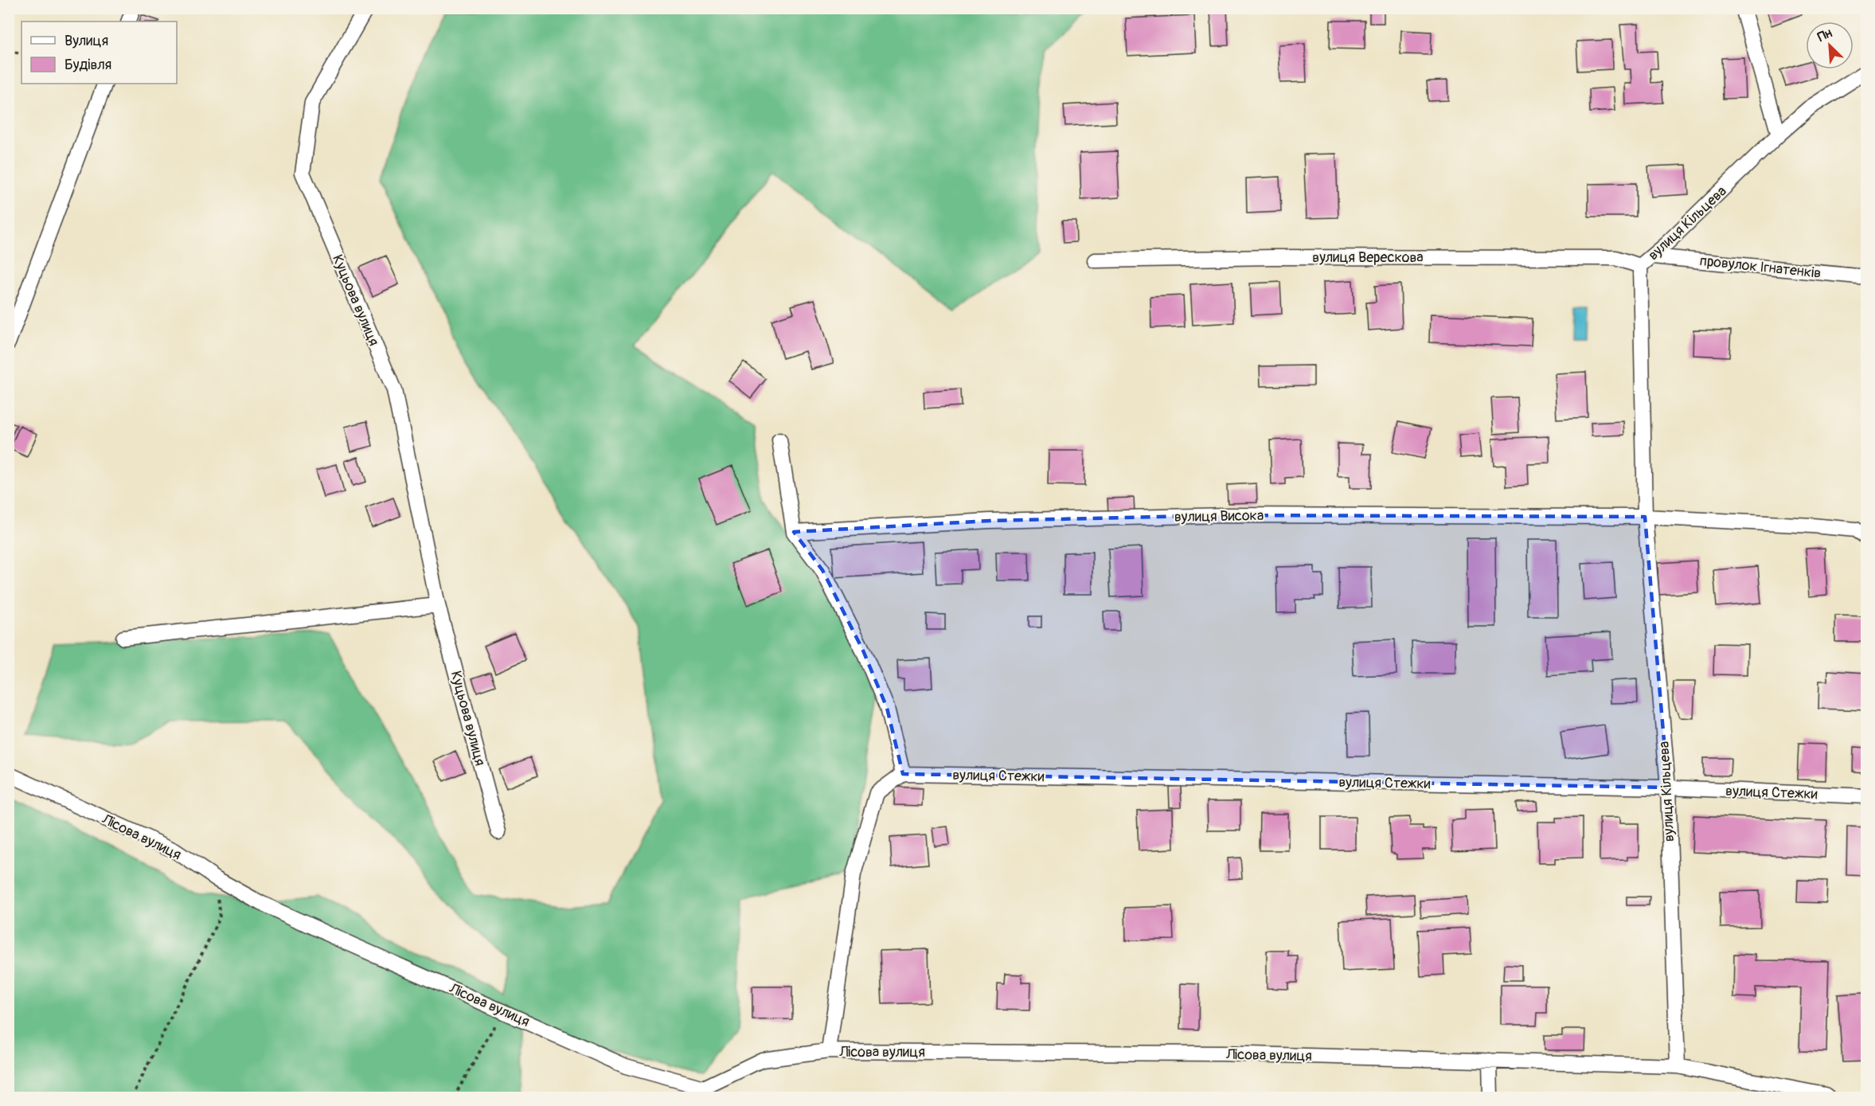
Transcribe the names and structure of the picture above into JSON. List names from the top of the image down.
{
  "streets": {
    "street": [
      "вулиця Кільцева",
      "вулиця Верескова",
      "провулок Ігнатенків",
      "Куцьова вулиця",
      "вулиця Висока",
      "вулиця Стежки",
      "Лісова вулиця"
    ]
  },
  "crossings": [
    ["вулиця Кільцева", "вулиця Верескова"],
    ["вулиця Кільцева", "провулок Ігнатенків"],
    ["вулиця Кільцева", "вулиця Висока"],
    ["вулиця Кільцева", "вулиця Стежки"],
    ["вулиця Кільцева", "Лісова вулиця"]
  ],
  "legend": ["Вулиця", "Будівля"],
  "north": "top left"
}
